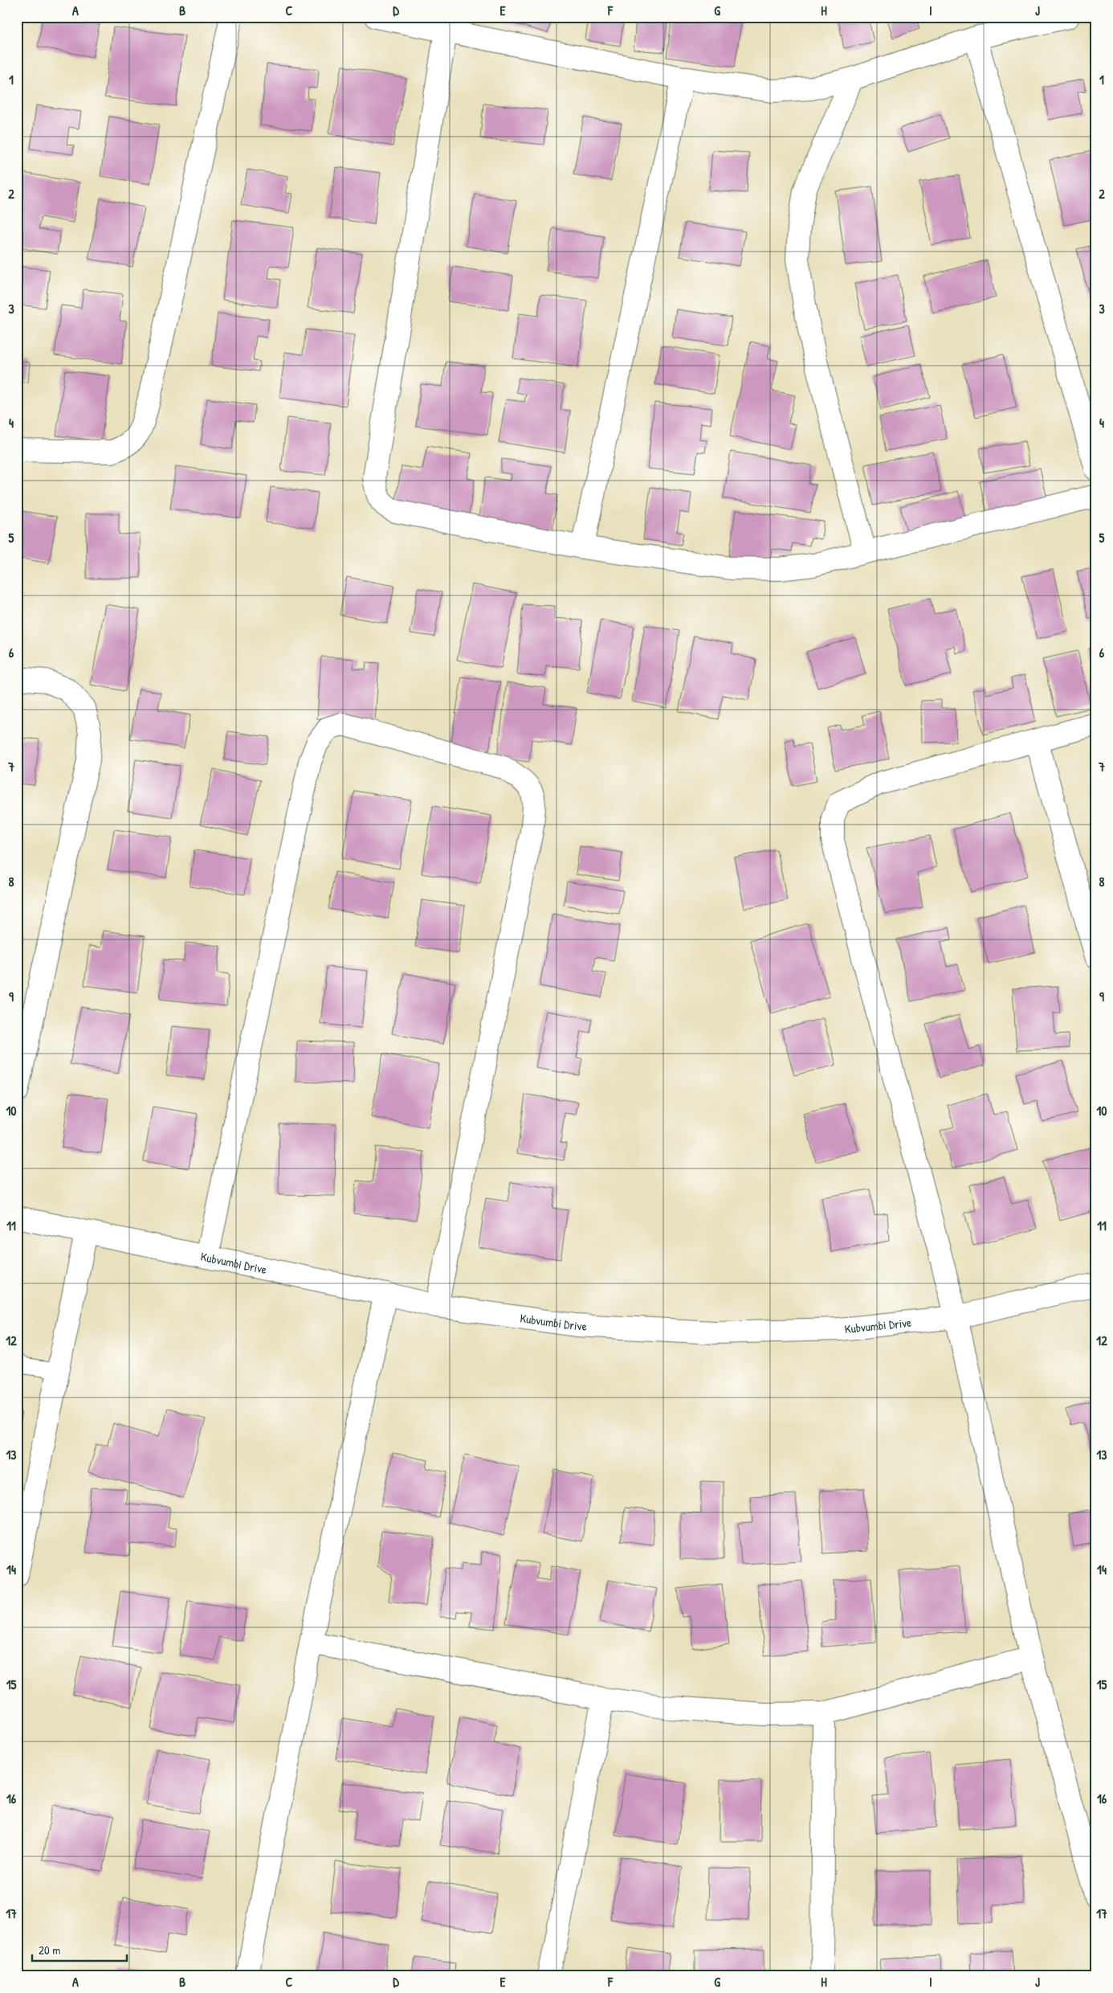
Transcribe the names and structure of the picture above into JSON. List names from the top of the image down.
{
  "streets": {
    "street": ["Kubvumbi Drive"]
  },
  "scale_bar": "20 m",
  "grid": {
    "columns": [
      "A",
      "B",
      "C",
      "D",
      "E",
      "F",
      "G",
      "H",
      "I",
      "J"
    ],
    "rows": [
      "1",
      "2",
      "3",
      "4",
      "5",
      "6",
      "7",
      "8",
      "9",
      "10",
      "11",
      "12",
      "13",
      "14",
      "15",
      "16",
      "17"
    ]
  }
}
